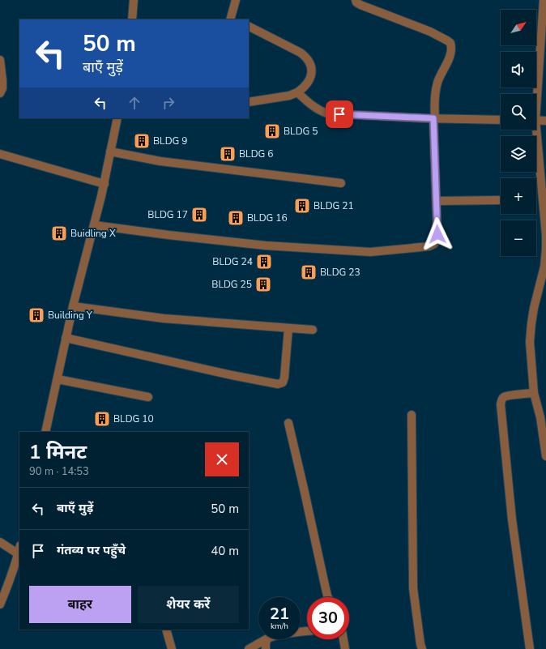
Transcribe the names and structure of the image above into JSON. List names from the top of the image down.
{
  "places": {
    "building": [
      "BLDG 5",
      "BLDG 9",
      "BLDG 6",
      "BLDG 21",
      "BLDG 17",
      "BLDG 16",
      "Buidling X",
      "BLDG 24",
      "BLDG 23",
      "BLDG 25",
      "Building Y",
      "BLDG 10"
    ]
  },
  "north": "top right",
  "page": {
    "map_buttons": ["+", "−"],
    "turn": ["50 m", "बाएँ मुड़ें"],
    "heading": ["1 मिनट", "90 m · 14:53"],
    "list": [
      {
        "name": "बाएँ मुड़ें",
        "value": "50 m"
      },
      {
        "name": "गंतव्य पर पहुँचे",
        "value": "40 m"
      }
    ],
    "buttons": ["बाहर", "शेयर करें"],
    "speed": "21 km/h",
    "limit": "30"
  }
}
